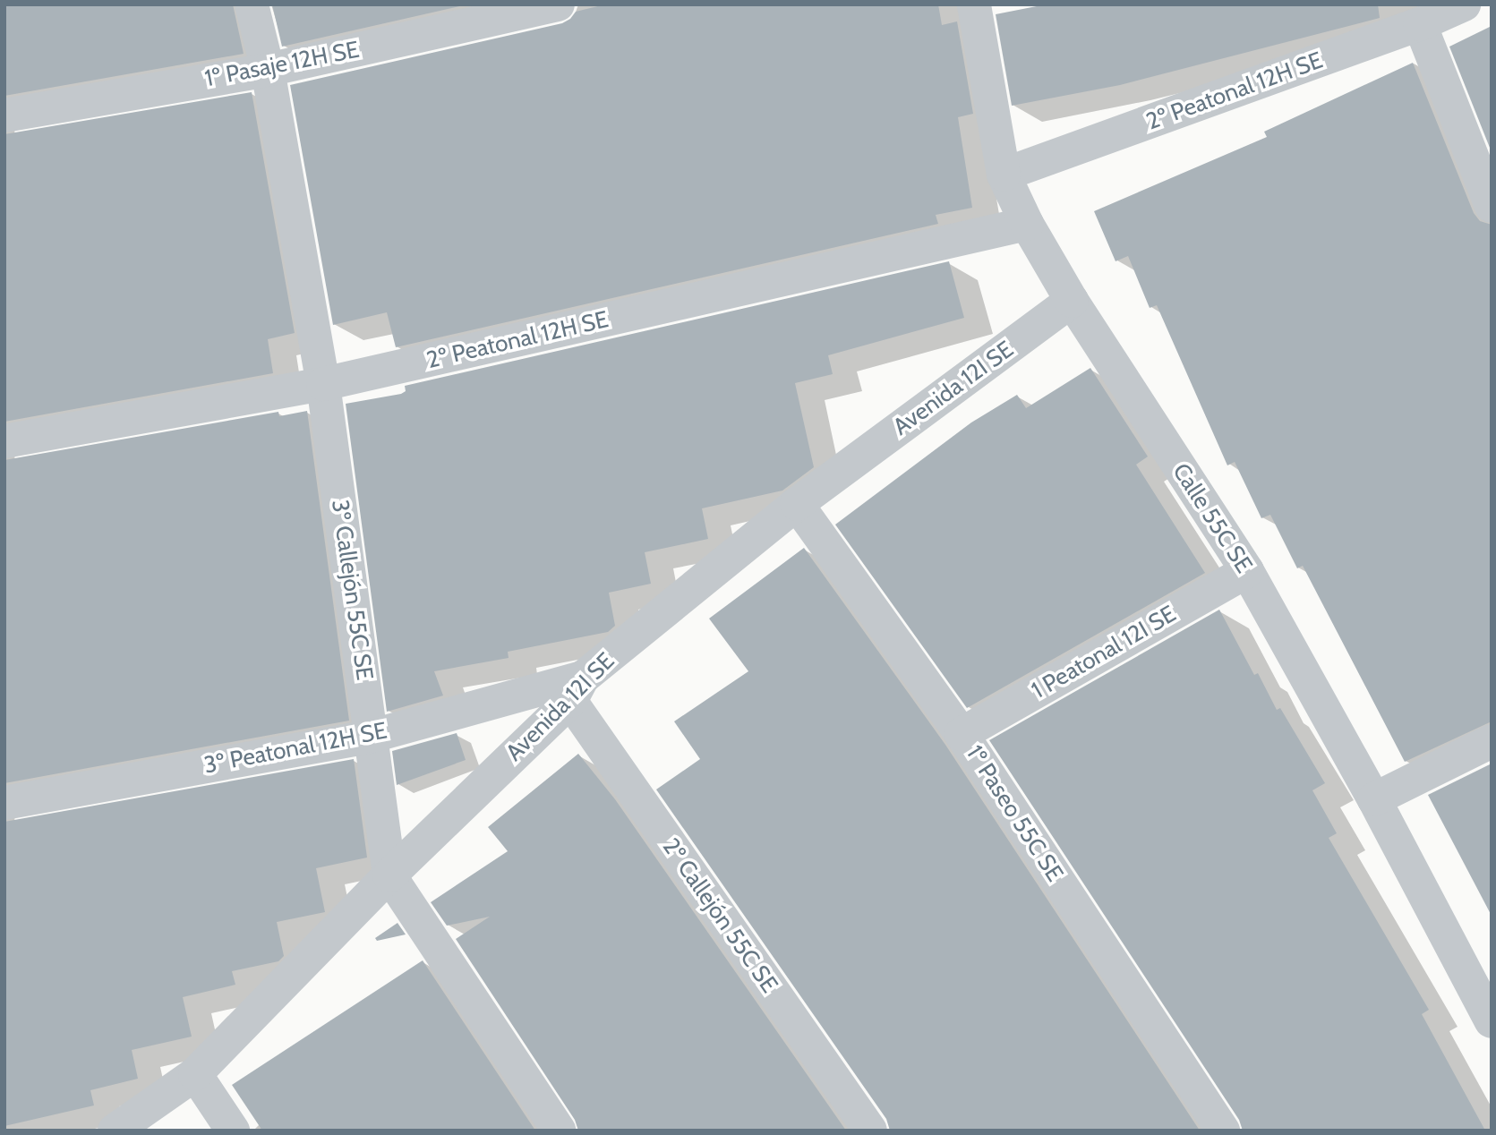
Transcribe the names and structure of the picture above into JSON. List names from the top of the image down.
{
  "streets": {
    "street": [
      "1º Pasaje 12H SE",
      "2º Peatonal 12H SE",
      "Avenida 12I SE",
      "Calle 55C SE",
      "3º Callejón 55C SE",
      "1 Peatonal 12I SE",
      "3º Peatonal 12H SE",
      "1º Paseo 55C SE",
      "2º Callejón 55C SE"
    ]
  },
  "crossings": [
    ["1º Pasaje 12H SE", "3º Callejón 55C SE"],
    ["2º Peatonal 12H SE", "Calle 55C SE"],
    ["2º Peatonal 12H SE", "3º Callejón 55C SE"],
    ["Avenida 12I SE", "Calle 55C SE"],
    ["Avenida 12I SE", "3º Callejón 55C SE"],
    ["Avenida 12I SE", "3º Peatonal 12H SE"],
    ["Avenida 12I SE", "1º Paseo 55C SE"],
    ["Avenida 12I SE", "2º Callejón 55C SE"],
    ["Calle 55C SE", "1 Peatonal 12I SE"],
    ["3º Callejón 55C SE", "3º Peatonal 12H SE"],
    ["1 Peatonal 12I SE", "1º Paseo 55C SE"],
    ["3º Peatonal 12H SE", "2º Callejón 55C SE"]
  ]
}
